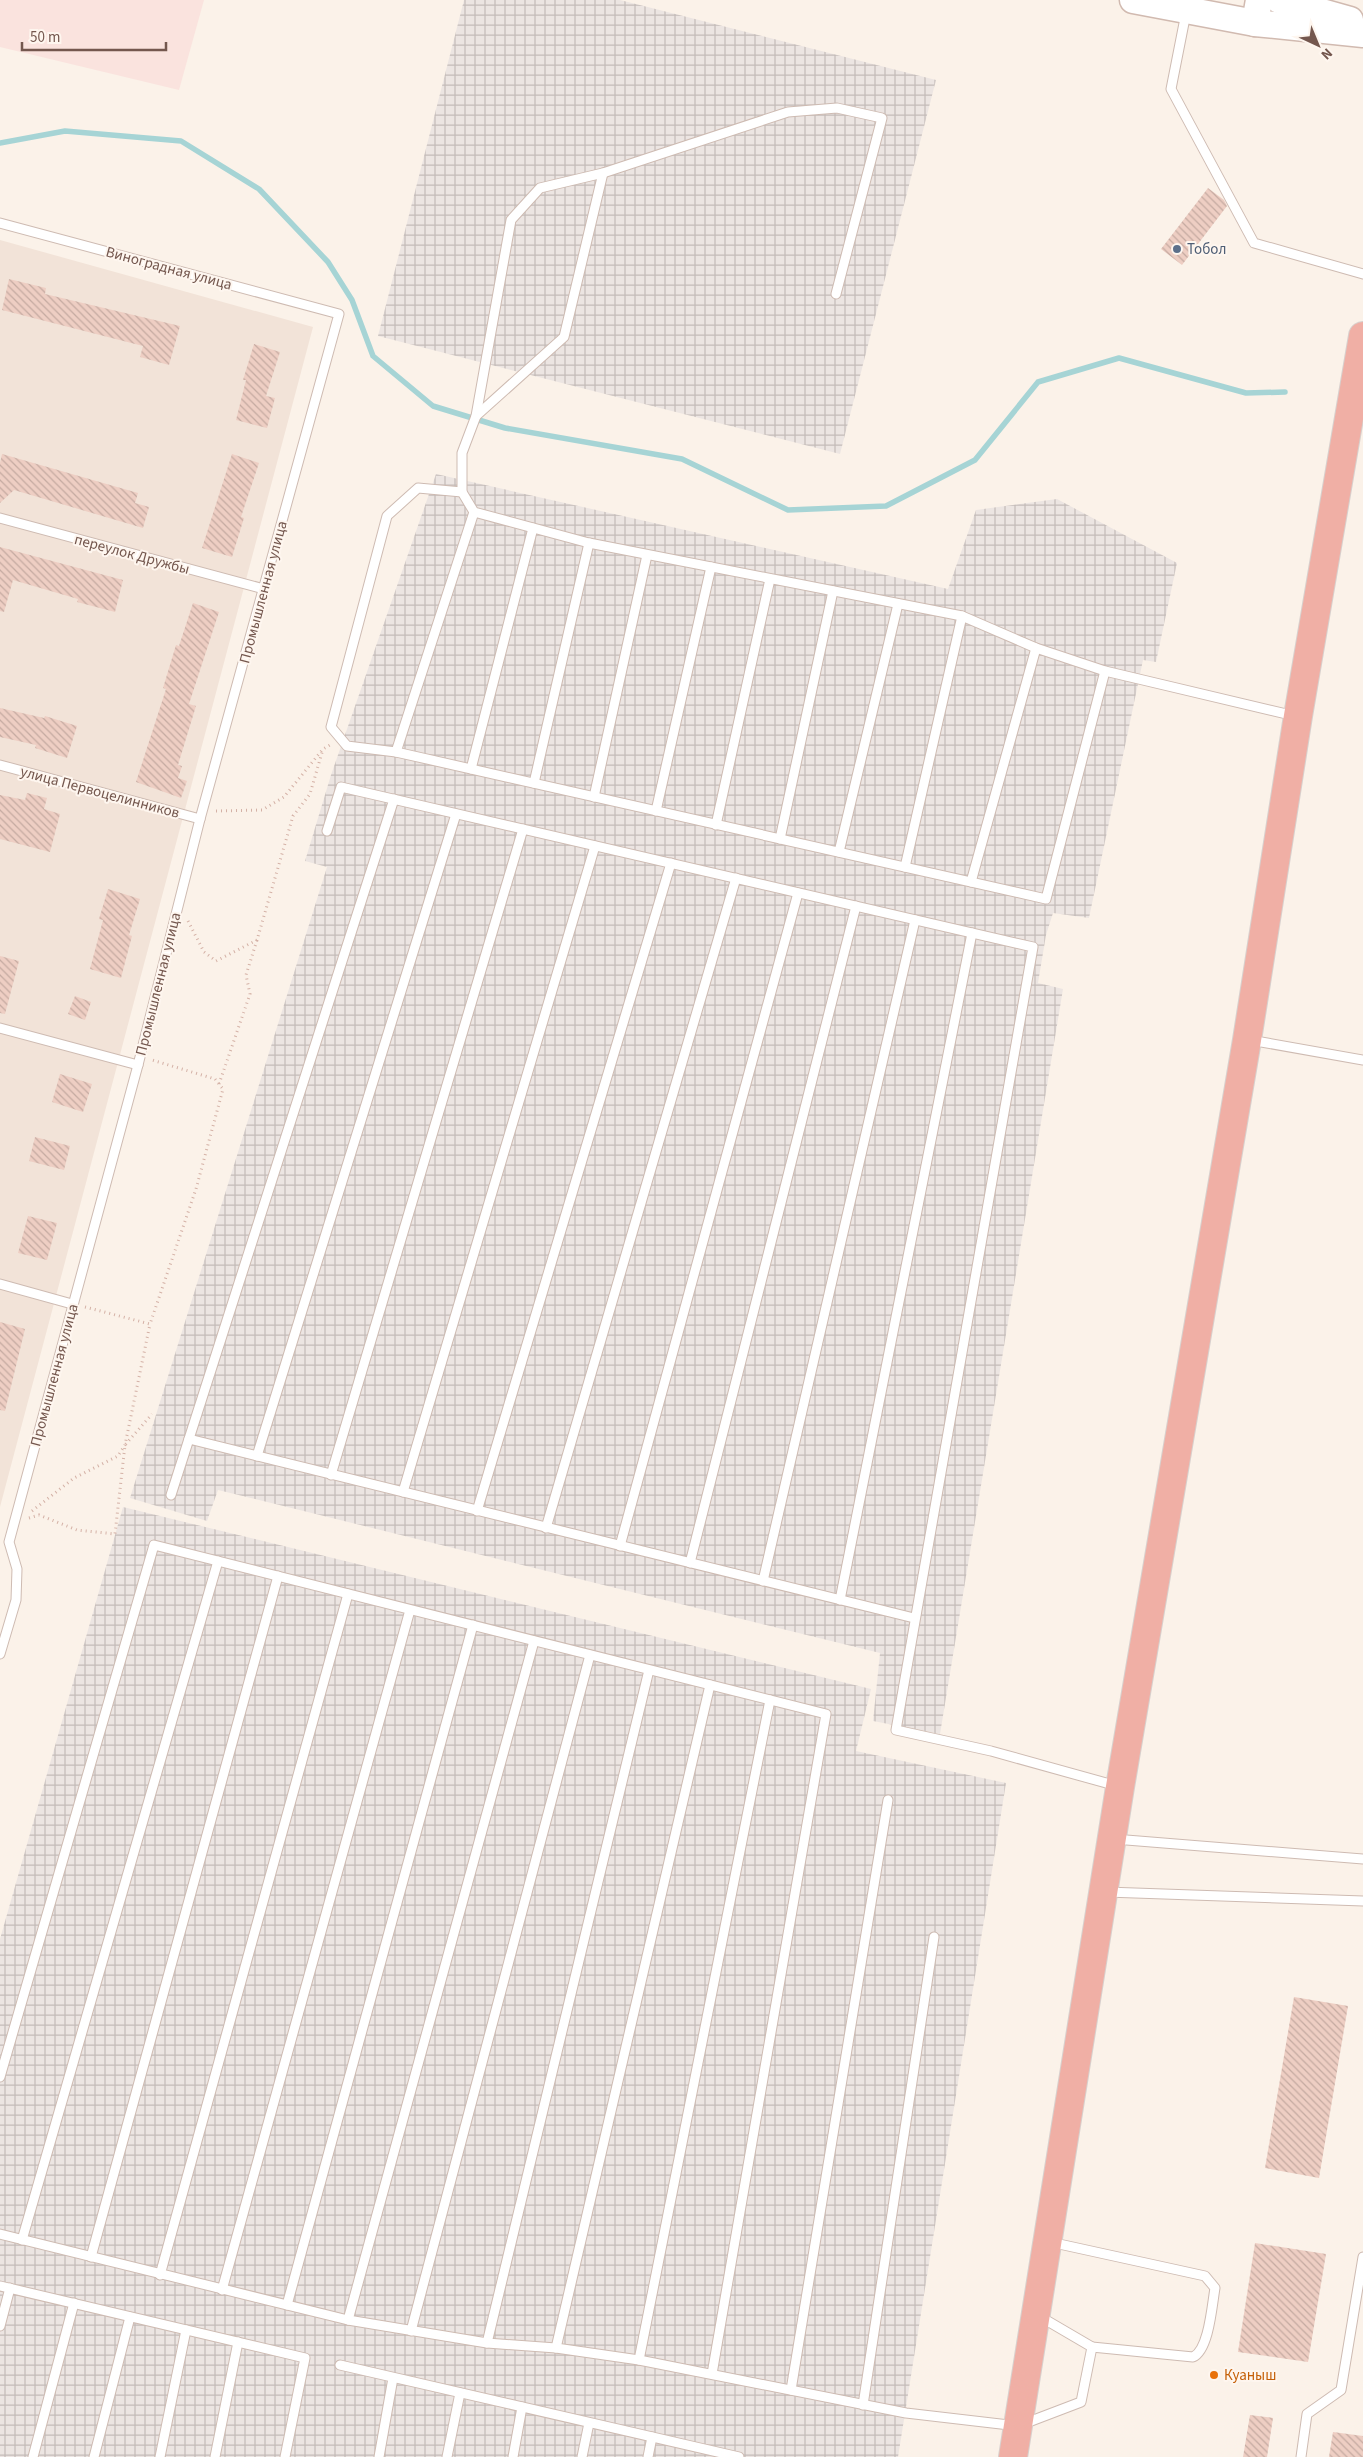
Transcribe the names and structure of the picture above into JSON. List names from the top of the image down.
{
  "streets": {
    "lane": [
      "Виноградная улица",
      "переулок Дружбы",
      "Промышленная улица",
      "улица Первоцелинников"
    ]
  },
  "crossings": [
    ["Виноградная улица", "Промышленная улица"],
    ["переулок Дружбы", "Промышленная улица"],
    ["Промышленная улица", "улица Первоцелинников"]
  ],
  "places": ["Тобол", "Куаныш"],
  "scale_bar": "50 m",
  "north": "bottom right"
}
